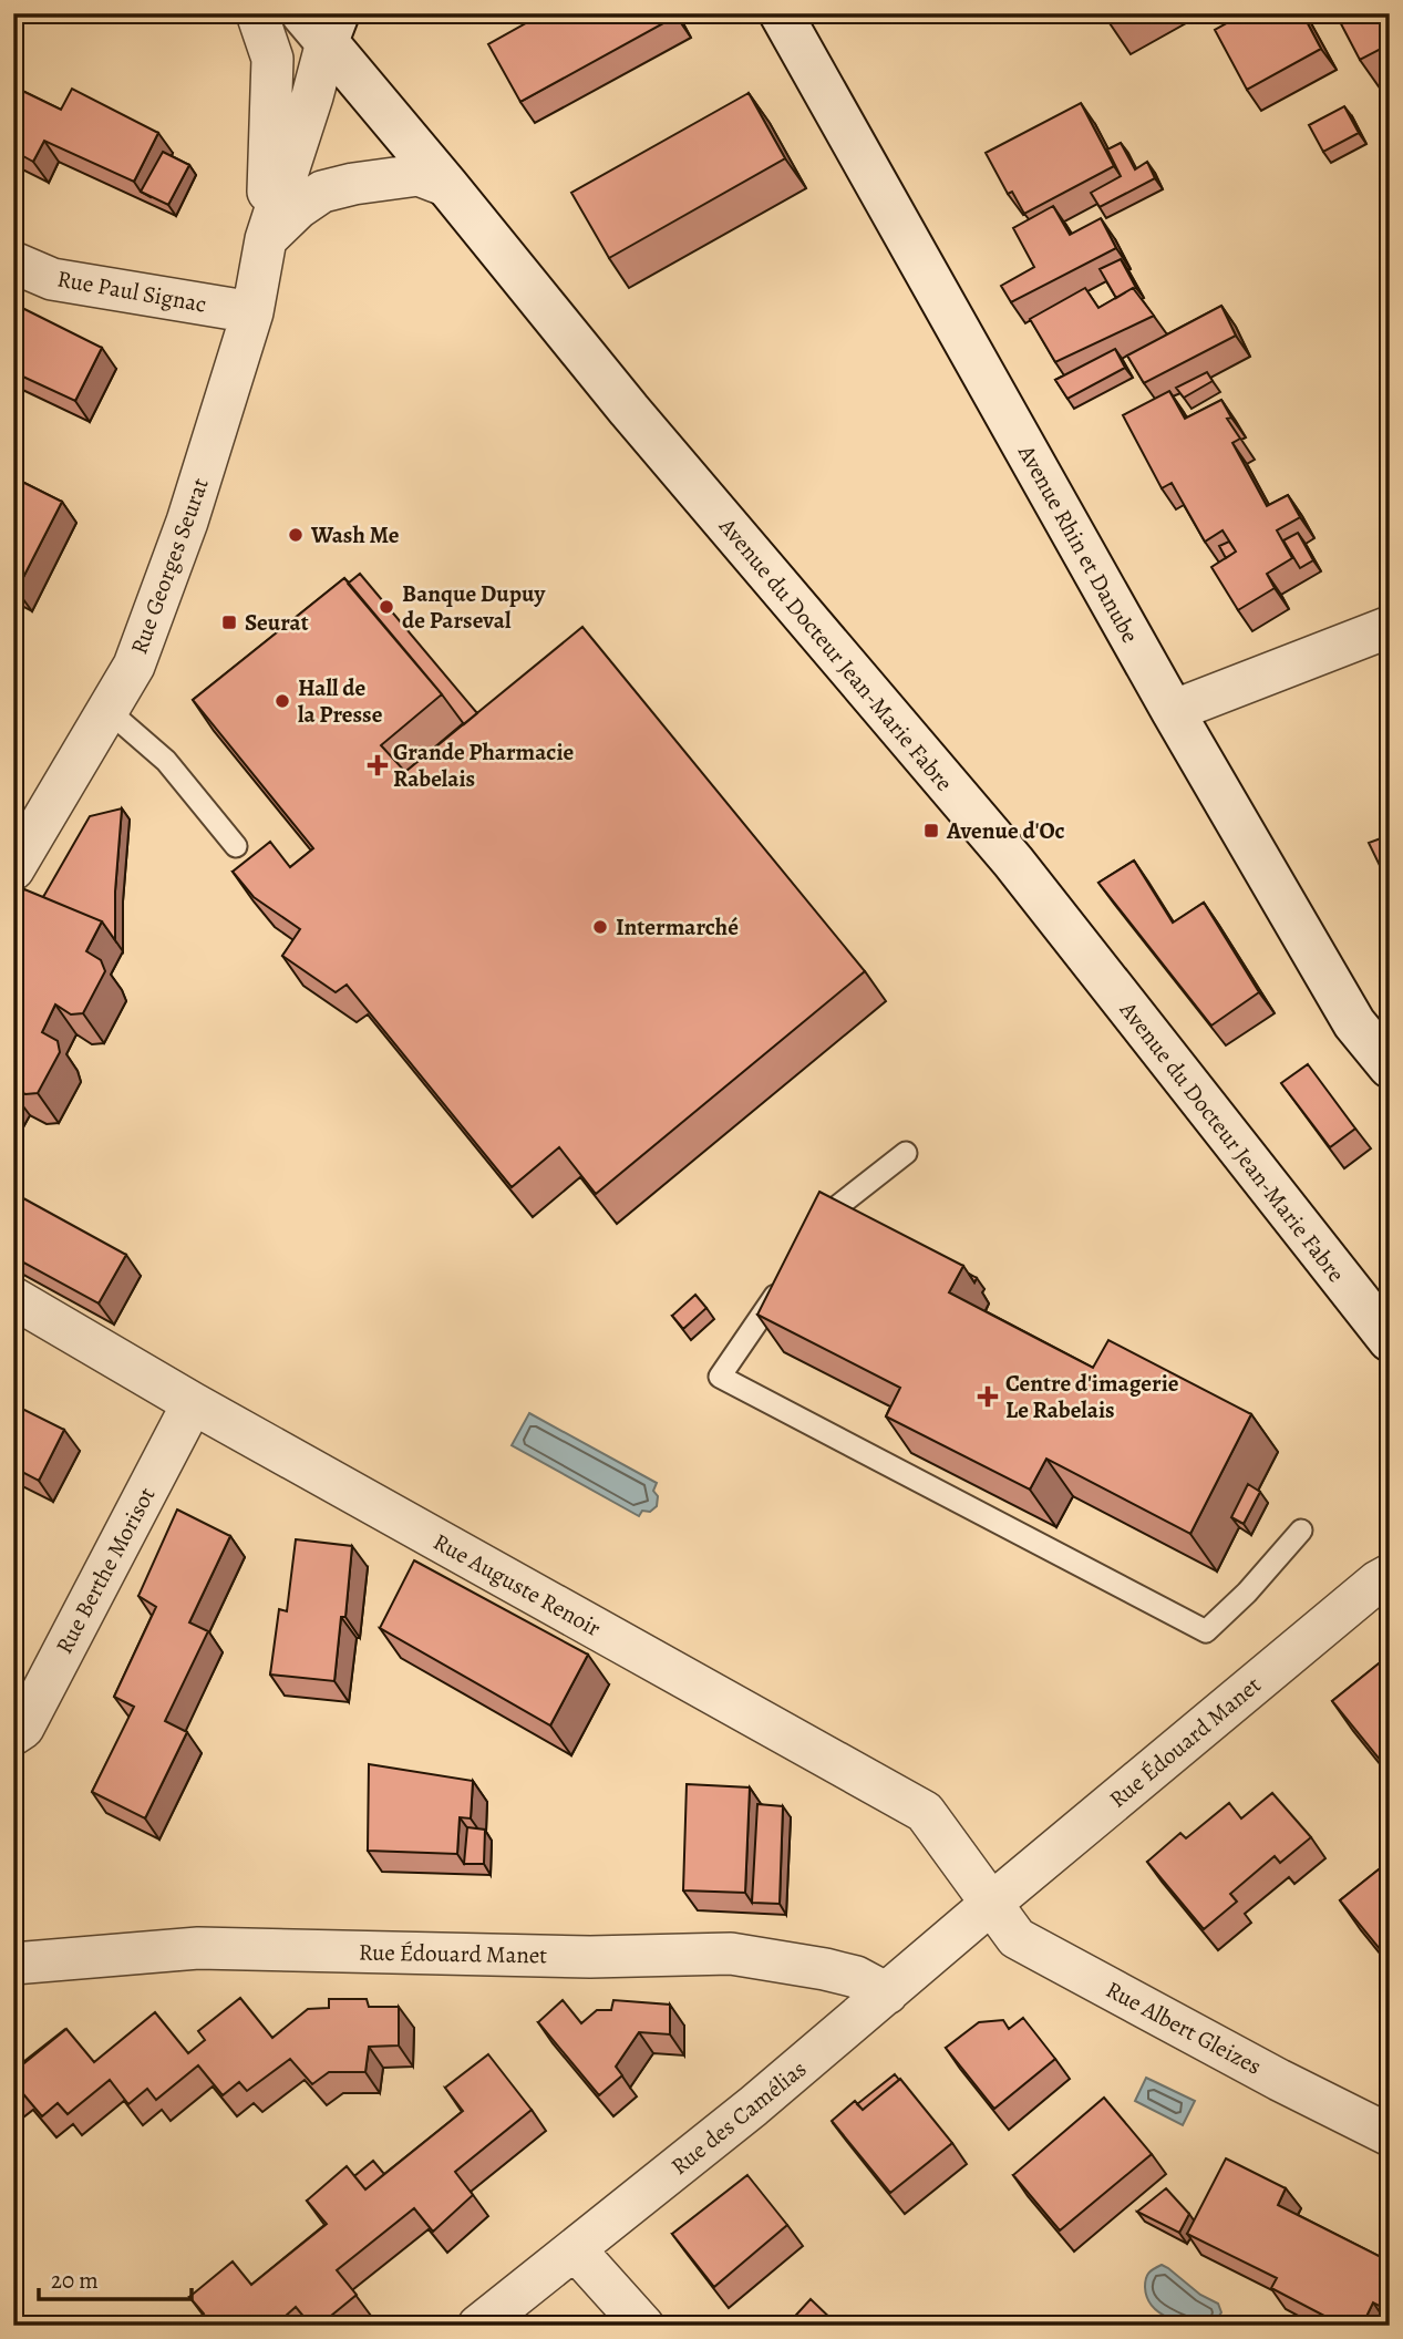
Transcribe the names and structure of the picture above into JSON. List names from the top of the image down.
{
  "streets": {
    "main road": ["Avenue Rhin et Danube", "Avenue du Docteur Jean-Marie Fabre"],
    "street": [
      "Rue Paul Signac",
      "Rue Georges Seurat",
      "Rue Berthe Morisot",
      "Rue Auguste Renoir",
      "Rue Édouard Manet",
      "Rue Albert Gleizes",
      "Rue des Camélias"
    ]
  },
  "crossings": [
    ["Rue Paul Signac", "Rue Georges Seurat"],
    ["Rue Georges Seurat", "Avenue du Docteur Jean-Marie Fabre"],
    ["Rue Berthe Morisot", "Rue Auguste Renoir"],
    ["Rue Auguste Renoir", "Rue Édouard Manet"],
    ["Rue Auguste Renoir", "Rue Albert Gleizes"],
    ["Rue Auguste Renoir", "Rue des Camélias"],
    ["Rue Édouard Manet", "Rue Albert Gleizes"],
    ["Rue Édouard Manet", "Rue des Camélias"],
    ["Rue Albert Gleizes", "Rue des Camélias"]
  ],
  "places": {
    "other": [
      "Wash Me",
      "Banque Dupuy de Parseval",
      "Hall de la Presse",
      "Intermarché"
    ],
    "transit": ["Seurat", "Avenue d'Oc"],
    "health": ["Grande Pharmacie Rabelais", "Centre d'imagerie Le Rabelais"]
  },
  "scale_bar": "20 m"
}
